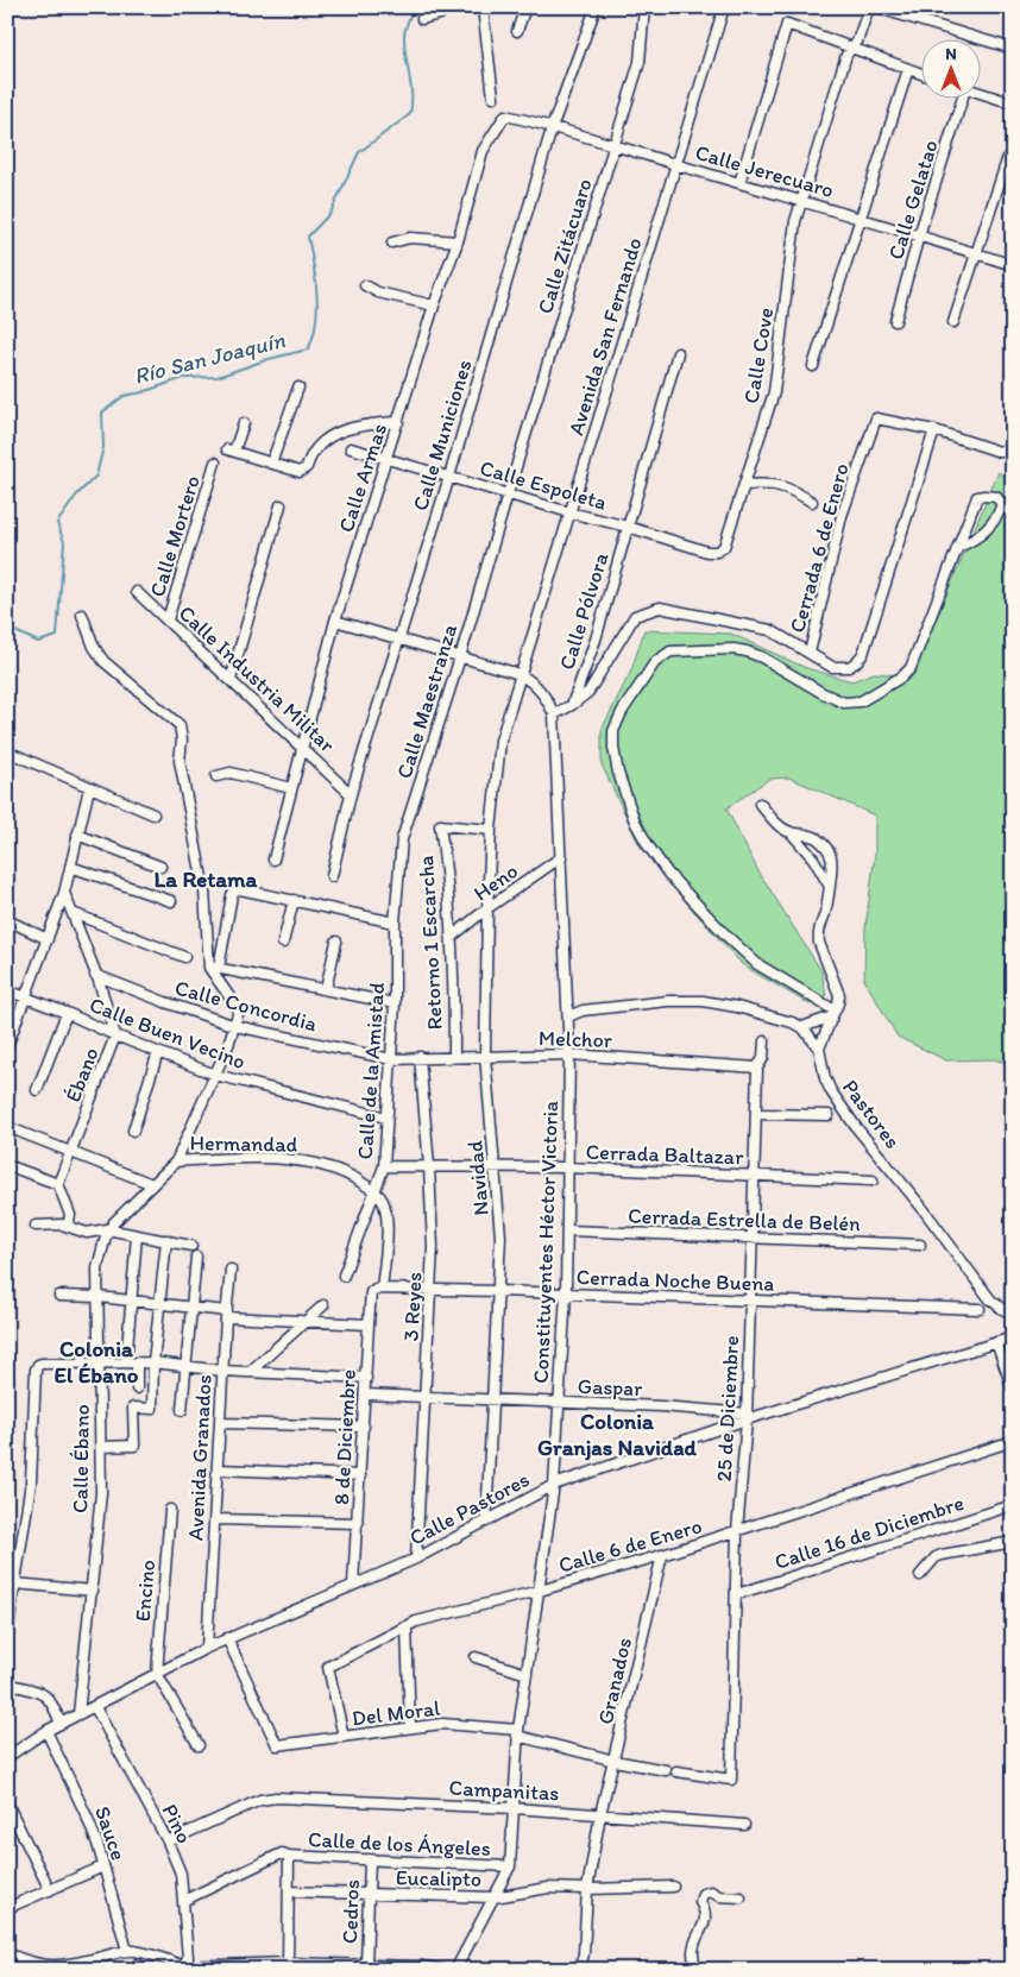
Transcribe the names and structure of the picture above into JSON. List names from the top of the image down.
{
  "streets": {
    "street": [
      "Calle Jerecuaro",
      "Calle Gelatao",
      "Calle Zitácuaro",
      "Avenida San Fernando",
      "Calle Cove",
      "Calle Municiones",
      "Calle Armas",
      "Calle Espoleta",
      "Calle Mortero",
      "Cerrada 6 de Enero",
      "Calle Pólvora",
      "Calle Industria Militar",
      "Calle Maestranza",
      "Heno",
      "Retorno 1 Escarcha",
      "Calle Concordia",
      "Calle Buen Vecino",
      "Melchor",
      "Calle de la Amistad",
      "Ébano",
      "Pastores",
      "Hermandad",
      "Cerrada Baltazar",
      "Navidad",
      "Cerrada Estrella de Belén",
      "Constituyentes Héctor Victoria",
      "Cerrada Noche Buena",
      "3 Reyes",
      "Gaspar",
      "25 de Diciembre",
      "8 de Diciembre",
      "Avenida Granados",
      "Calle Ébano",
      "Calle Pastores",
      "Calle 16 de Diciembre",
      "Calle 6 de Enero",
      "Encino",
      "Granados",
      "Del Moral",
      "Campanitas",
      "Pino",
      "Sauce",
      "Calle de los Ángeles",
      "Eucalipto",
      "Cedros"
    ]
  },
  "crossings": [
    ["Calle Jerecuaro", "Calle Gelatao"],
    ["Calle Jerecuaro", "Calle Zitácuaro"],
    ["Calle Jerecuaro", "Avenida San Fernando"],
    ["Calle Jerecuaro", "Calle Cove"],
    ["Calle Jerecuaro", "Calle Municiones"],
    ["Calle Jerecuaro", "Calle Armas"],
    ["Calle Zitácuaro", "Calle Espoleta"],
    ["Calle Zitácuaro", "Calle Maestranza"],
    ["Avenida San Fernando", "Calle Espoleta"],
    ["Avenida San Fernando", "Retorno 1 Escarcha"],
    ["Avenida San Fernando", "Navidad"],
    ["Calle Cove", "Calle Espoleta"],
    ["Calle Municiones", "Calle Espoleta"],
    ["Calle Municiones", "Calle Industria Militar"],
    ["Calle Armas", "Calle Espoleta"],
    ["Calle Armas", "Calle Industria Militar"],
    ["Calle Espoleta", "Calle Pólvora"],
    ["Calle Espoleta", "Calle Maestranza"],
    ["Calle Mortero", "Calle Industria Militar"],
    ["Calle Maestranza", "Calle de la Amistad"],
    ["Heno", "Retorno 1 Escarcha"],
    ["Heno", "Navidad"],
    ["Heno", "Constituyentes Héctor Victoria"],
    ["Retorno 1 Escarcha", "Melchor"],
    ["Retorno 1 Escarcha", "Navidad"],
    ["Calle Concordia", "Melchor"],
    ["Calle Concordia", "Calle de la Amistad"],
    ["Calle Concordia", "Ébano"],
    ["Calle Buen Vecino", "Calle de la Amistad"],
    ["Calle Buen Vecino", "Ébano"],
    ["Melchor", "Calle de la Amistad"],
    ["Melchor", "Navidad"],
    ["Melchor", "Constituyentes Héctor Victoria"],
    ["Melchor", "3 Reyes"],
    ["Melchor", "25 de Diciembre"],
    ["Calle de la Amistad", "Hermandad"],
    ["Calle de la Amistad", "Cerrada Baltazar"],
    ["Hermandad", "Calle Ébano"],
    ["Cerrada Baltazar", "Navidad"],
    ["Cerrada Baltazar", "Constituyentes Héctor Victoria"],
    ["Cerrada Baltazar", "3 Reyes"],
    ["Cerrada Baltazar", "25 de Diciembre"],
    ["Navidad", "Cerrada Noche Buena"],
    ["Navidad", "Gaspar"],
    ["Navidad", "Calle Pastores"],
    ["Cerrada Estrella de Belén", "Constituyentes Héctor Victoria"],
    ["Cerrada Estrella de Belén", "25 de Diciembre"],
    ["Constituyentes Héctor Victoria", "Cerrada Noche Buena"],
    ["Constituyentes Héctor Victoria", "Gaspar"],
    ["Constituyentes Héctor Victoria", "Calle Pastores"],
    ["Constituyentes Héctor Victoria", "Calle 6 de Enero"],
    ["Constituyentes Héctor Victoria", "Del Moral"],
    ["Constituyentes Héctor Victoria", "Campanitas"],
    ["Constituyentes Héctor Victoria", "Calle de los Ángeles"],
    ["Constituyentes Héctor Victoria", "Eucalipto"],
    ["Cerrada Noche Buena", "3 Reyes"],
    ["Cerrada Noche Buena", "25 de Diciembre"],
    ["Cerrada Noche Buena", "8 de Diciembre"],
    ["3 Reyes", "Gaspar"],
    ["3 Reyes", "Calle Pastores"],
    ["Gaspar", "25 de Diciembre"],
    ["Gaspar", "8 de Diciembre"],
    ["Gaspar", "Calle Pastores"],
    ["25 de Diciembre", "Calle Pastores"],
    ["25 de Diciembre", "Calle 16 de Diciembre"],
    ["25 de Diciembre", "Calle 6 de Enero"],
    ["8 de Diciembre", "Calle Pastores"],
    ["Avenida Granados", "Calle Pastores"],
    ["Calle Ébano", "Calle Pastores"],
    ["Calle Pastores", "Encino"],
    ["Calle Pastores", "Del Moral"],
    ["Calle Pastores", "Pino"],
    ["Calle Pastores", "Sauce"],
    ["Calle 6 de Enero", "Granados"],
    ["Calle 6 de Enero", "Del Moral"],
    ["Granados", "Del Moral"],
    ["Granados", "Campanitas"],
    ["Granados", "Eucalipto"],
    ["Campanitas", "Pino"],
    ["Pino", "Calle de los Ángeles"],
    ["Calle de los Ángeles", "Cedros"],
    ["Eucalipto", "Cedros"]
  ],
  "districts": ["La Retama", "Colonia El Ébano", "Colonia Granjas Navidad"],
  "water": ["Río San Joaquín"],
  "north": "top"
}
